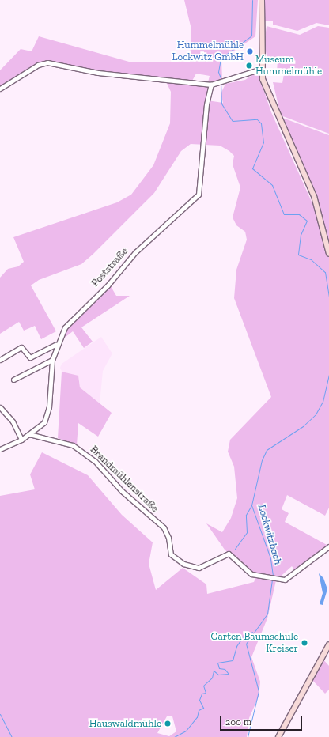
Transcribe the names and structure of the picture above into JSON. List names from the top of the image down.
{
  "streets": {
    "street": ["Poststraße", "Brandmühlenstraße"]
  },
  "crossings": [
    ["Poststraße", "Brandmühlenstraße"]
  ],
  "water": ["Lockwitzbach"],
  "places": [
    "Hummelmühle Lockwitz GmbH",
    "Museum Hummelmühle",
    "Garten Baumschule Kreiser",
    "Hauswaldmühle"
  ],
  "scale_bar": "200 m"
}
